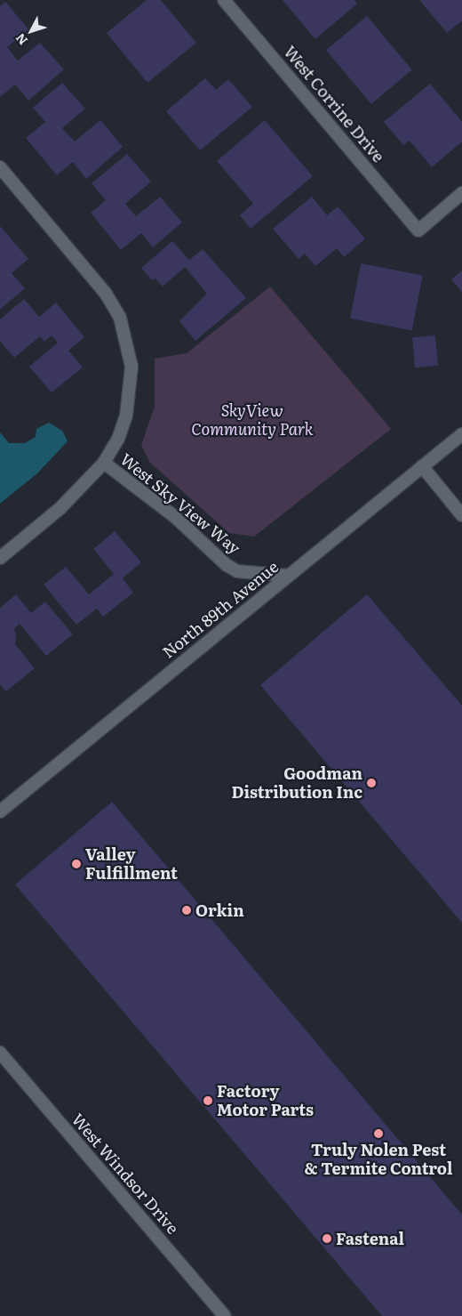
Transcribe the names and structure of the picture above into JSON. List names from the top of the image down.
{
  "streets": {
    "street": [
      "West Corrine Drive",
      "West Sky View Way",
      "North 89th Avenue",
      "West Windsor Drive"
    ]
  },
  "crossings": [
    ["West Sky View Way", "North 89th Avenue"]
  ],
  "parks": ["SkyView Community Park"],
  "places": [
    "Goodman Distribution Inc",
    "Valley Fulfillment",
    "Orkin",
    "Factory Motor Parts",
    "Truly Nolen Pest & Termite Control",
    "Fastenal"
  ],
  "north": "bottom left"
}
